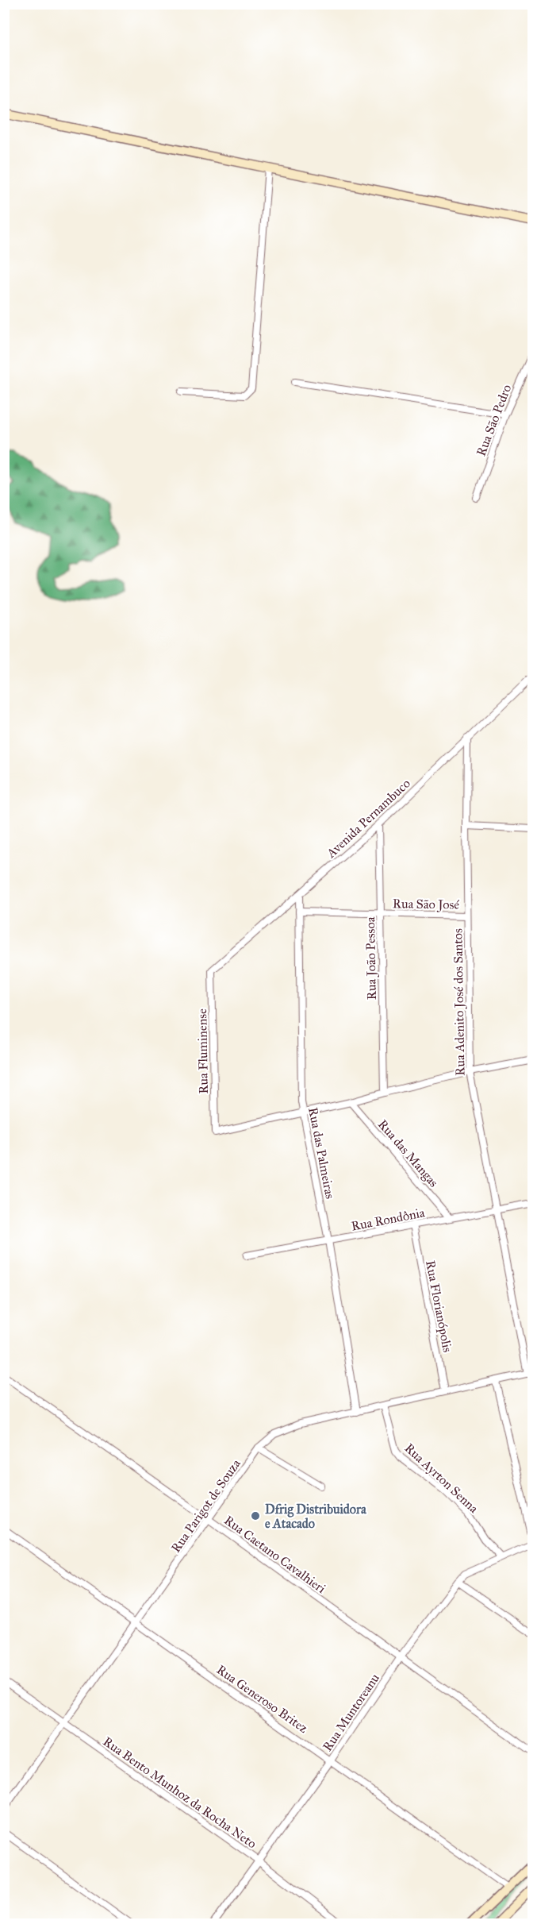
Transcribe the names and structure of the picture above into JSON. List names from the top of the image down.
{
  "streets": {
    "street": [
      "Rua São Pedro",
      "Avenida Pernambuco",
      "Rua São José",
      "Rua João Pessoa",
      "Rua Adenito José dos Santos",
      "Rua Fluminense",
      "Rua das Palmeiras",
      "Rua das Mangas",
      "Rua Rondônia",
      "Rua Florianópolis",
      "Rua Ayrton Senna",
      "Rua Parigot de Souza",
      "Rua Caetano Cavalhieri",
      "Rua Generoso Britez",
      "Rua Muntoreanu",
      "Rua Bento Munhoz da Rocha Neto"
    ]
  },
  "crossings": [
    ["Avenida Pernambuco", "Rua João Pessoa"],
    ["Avenida Pernambuco", "Rua Adenito José dos Santos"],
    ["Avenida Pernambuco", "Rua Fluminense"],
    ["Avenida Pernambuco", "Rua das Palmeiras"],
    ["Rua São José", "Rua João Pessoa"],
    ["Rua São José", "Rua Adenito José dos Santos"],
    ["Rua São José", "Rua das Palmeiras"],
    ["Rua Adenito José dos Santos", "Rua Rondônia"],
    ["Rua Adenito José dos Santos", "Rua Parigot de Souza"],
    ["Rua Fluminense", "Rua das Palmeiras"],
    ["Rua das Palmeiras", "Rua Rondônia"],
    ["Rua das Palmeiras", "Rua Parigot de Souza"],
    ["Rua das Mangas", "Rua Rondônia"],
    ["Rua Rondônia", "Rua Florianópolis"],
    ["Rua Florianópolis", "Rua Parigot de Souza"],
    ["Rua Ayrton Senna", "Rua Parigot de Souza"],
    ["Rua Ayrton Senna", "Rua Muntoreanu"],
    ["Rua Parigot de Souza", "Rua Caetano Cavalhieri"],
    ["Rua Parigot de Souza", "Rua Generoso Britez"],
    ["Rua Parigot de Souza", "Rua Bento Munhoz da Rocha Neto"],
    ["Rua Caetano Cavalhieri", "Rua Muntoreanu"],
    ["Rua Generoso Britez", "Rua Muntoreanu"],
    ["Rua Muntoreanu", "Rua Bento Munhoz da Rocha Neto"]
  ],
  "places": ["Dfrig Distribuidora e Atacado"]
}
